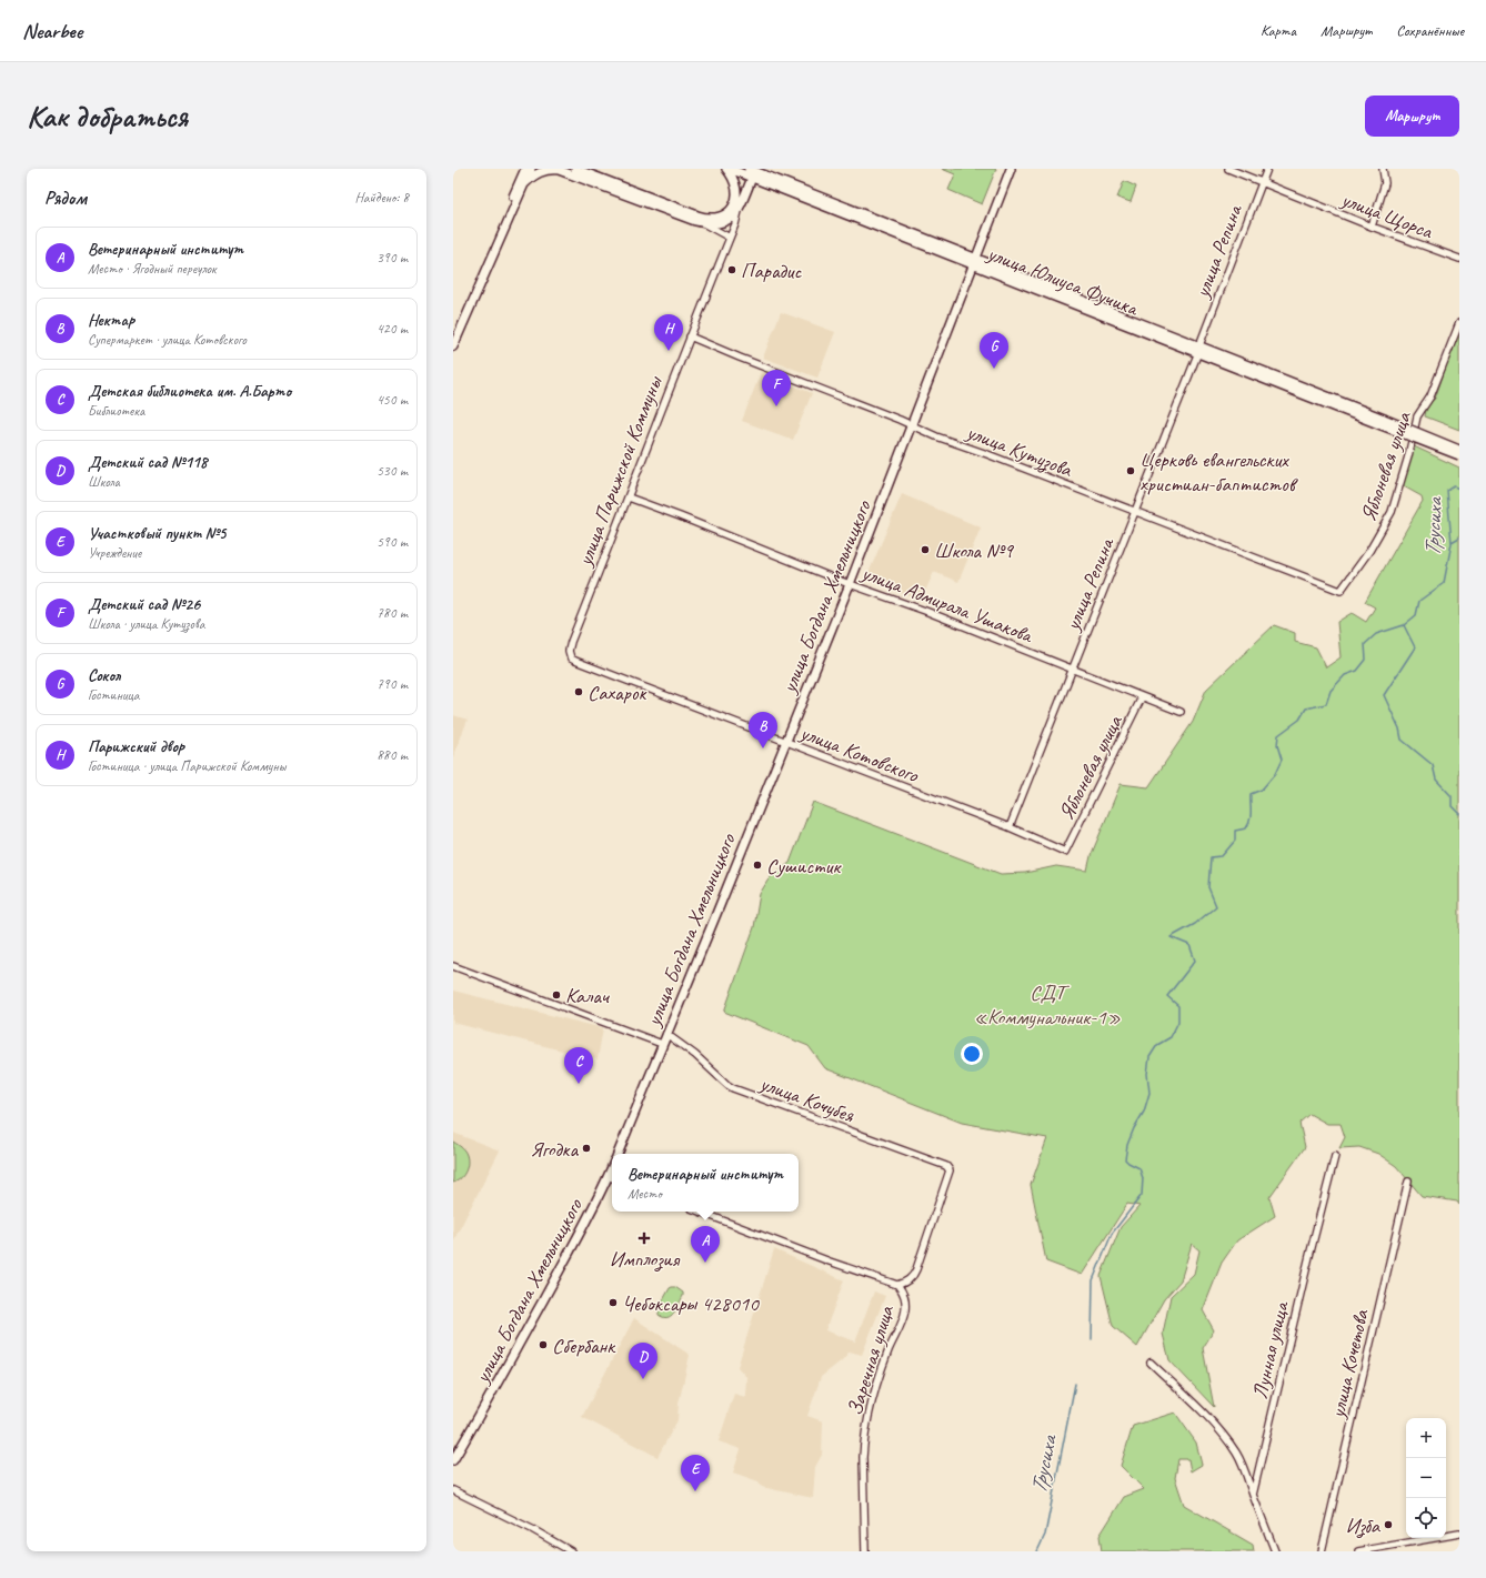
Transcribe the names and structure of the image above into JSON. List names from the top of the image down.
{
  "streets": {
    "main road": ["улица Юлиуса Фучика", "улица Парижской Коммуны", "улица Богдана Хмельницкого"],
    "street": [
      "улица Щорса",
      "улица Репина",
      "улица Кутузова",
      "Яблоневая улица",
      "улица Адмирала Ушакова",
      "улица Котовского",
      "улица Кочубея",
      "Лунная улица",
      "Заречная улица",
      "улица Кочетова"
    ]
  },
  "crossings": [
    ["улица Щорса", "улица Репина"],
    ["улица Репина", "улица Юлиуса Фучика"],
    ["улица Репина", "улица Кутузова"],
    ["улица Репина", "улица Адмирала Ушакова"],
    ["улица Репина", "улица Котовского"],
    ["улица Юлиуса Фучика", "улица Парижской Коммуны"],
    ["улица Юлиуса Фучика", "улица Богдана Хмельницкого"],
    ["улица Кутузова", "Яблоневая улица"],
    ["улица Кутузова", "улица Парижской Коммуны"],
    ["улица Кутузова", "улица Богдана Хмельницкого"],
    ["Яблоневая улица", "улица Адмирала Ушакова"],
    ["Яблоневая улица", "улица Котовского"],
    ["улица Парижской Коммуны", "улица Адмирала Ушакова"],
    ["улица Парижской Коммуны", "улица Котовского"],
    ["улица Богдана Хмельницкого", "улица Адмирала Ушакова"],
    ["улица Богдана Хмельницкого", "улица Котовского"],
    ["улица Богдана Хмельницкого", "улица Кочубея"],
    ["улица Кочубея", "Заречная улица"]
  ],
  "water": ["Трусиха"],
  "parks": ["СДТ «Коммунальник-1»"],
  "places": {
    "other": [
      "Парадис",
      "Церковь евангельских христиан-баптистов",
      "Школа №9",
      "Сахарок",
      "Сушистик",
      "Калач",
      "Ягодка",
      "Чебоксары 428010",
      "Сбербанк",
      "Изба"
    ],
    "health": ["Имплозия"]
  },
  "page": {
    "header": "Nearbee",
    "nav": ["Карта", "Маршрут", "Сохранённые"],
    "buttons": "Маршрут",
    "title": "Как добраться",
    "heading": ["Рядом", "Найдено: 8"],
    "list": [
      {
        "mark": "A",
        "name": "Ветеринарный институт",
        "note": "Место · Ягодный переулок",
        "value": "390 m"
      },
      {
        "mark": "B",
        "name": "Нектар",
        "note": "Супермаркет · улица Котовского",
        "value": "420 m"
      },
      {
        "mark": "C",
        "name": "Детская библиотека им. А.Барто",
        "note": "Библиотека",
        "value": "450 m"
      },
      {
        "mark": "D",
        "name": "Детский сад №118",
        "note": "Школа",
        "value": "530 m"
      },
      {
        "mark": "E",
        "name": "Участковый пункт №5",
        "note": "Учреждение",
        "value": "590 m"
      },
      {
        "mark": "F",
        "name": "Детский сад №26",
        "note": "Школа · улица Кутузова",
        "value": "780 m"
      },
      {
        "mark": "G",
        "name": "Сокол",
        "note": "Гостиница",
        "value": "790 m"
      },
      {
        "mark": "H",
        "name": "Парижский двор",
        "note": "Гостиница · улица Парижской Коммуны",
        "value": "880 m"
      }
    ],
    "pins": [
      "H",
      "G",
      "F",
      "B",
      "C",
      "A",
      "D",
      "E"
    ],
    "popup": ["Ветеринарный институт", "Место"],
    "map_buttons": ["+", "−"]
  }
}
